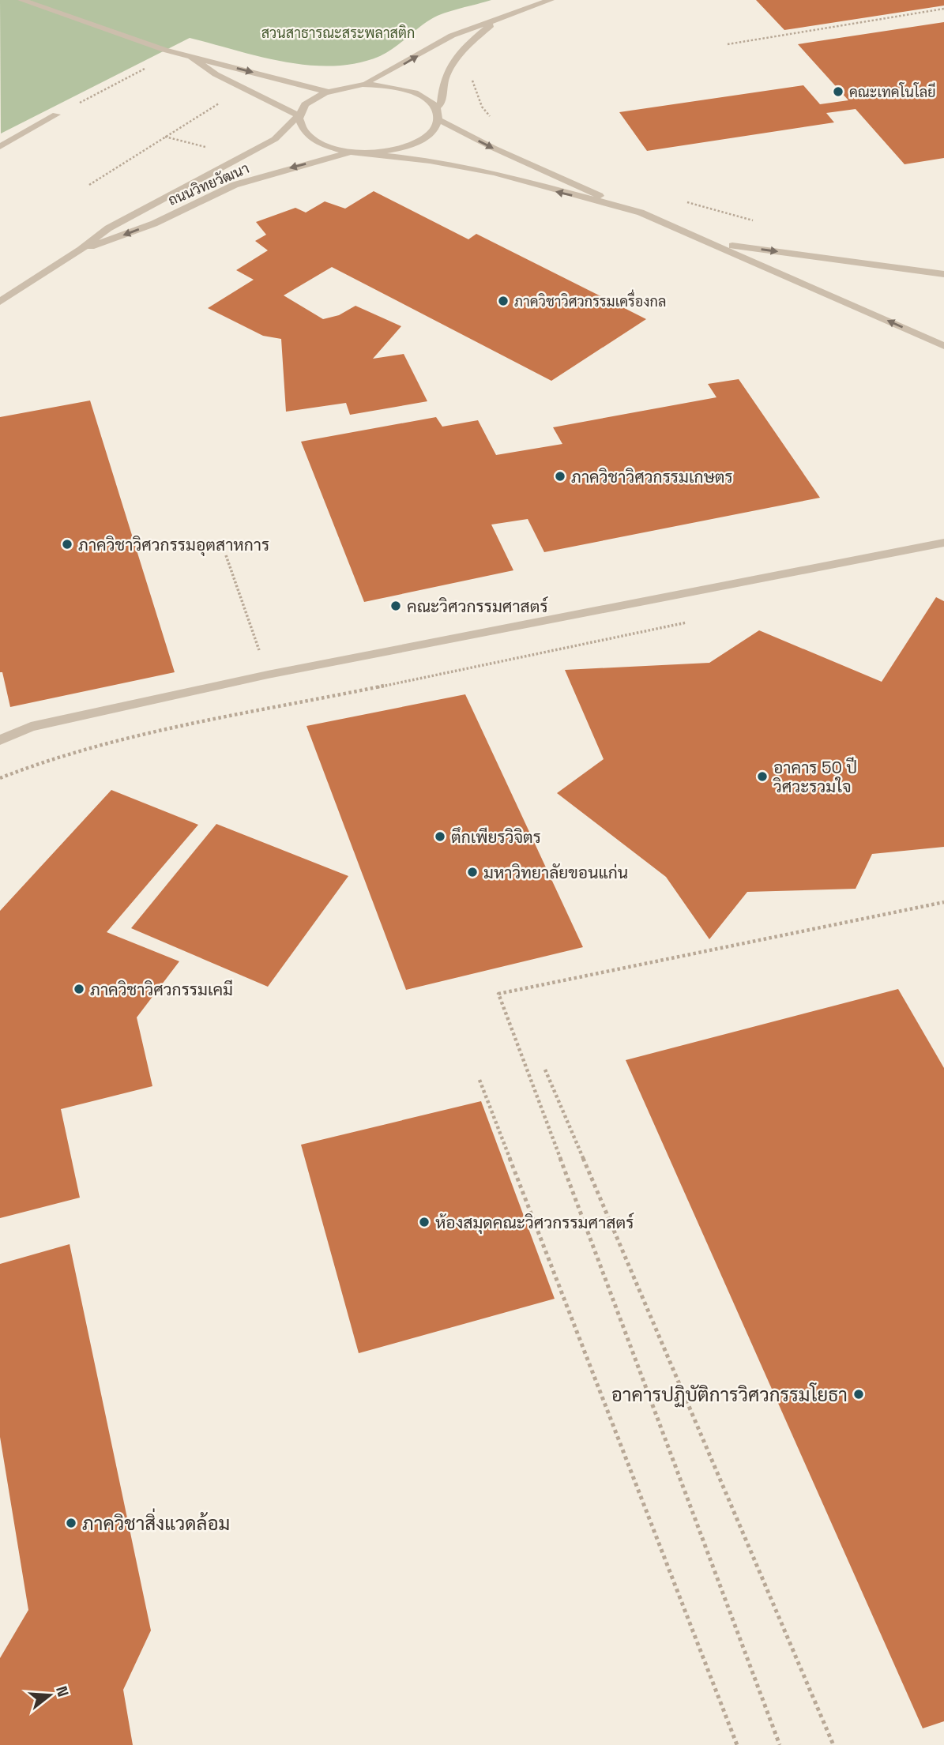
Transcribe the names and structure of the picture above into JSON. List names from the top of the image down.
{
  "streets": {
    "street": ["ถนนวิทยวัฒนา"]
  },
  "parks": ["สวนสาธารณะสระพลาสติก"],
  "places": [
    "คณะเทคโนโลยี",
    "ภาควิชาวิศวกรรมเครื่องกล",
    "ภาควิชาวิศวกรรมเกษตร",
    "ภาควิชาวิศวกรรมอุตสาหการ",
    "คณะวิศวกรรมศาสตร์",
    "อาคาร 50 ปี วิศวะรวมใจ",
    "ตึกเพียรวิจิตร",
    "มหาวิทยาลัยขอนแก่น",
    "ภาควิชาวิศวกรรมเคมี",
    "ห้องสมุดคณะวิศวกรรมศาสตร์",
    "อาคารปฏิบัติการวิศวกรรมโยธา",
    "ภาควิชาสิ่งแวดล้อม"
  ],
  "north": "right"
}
